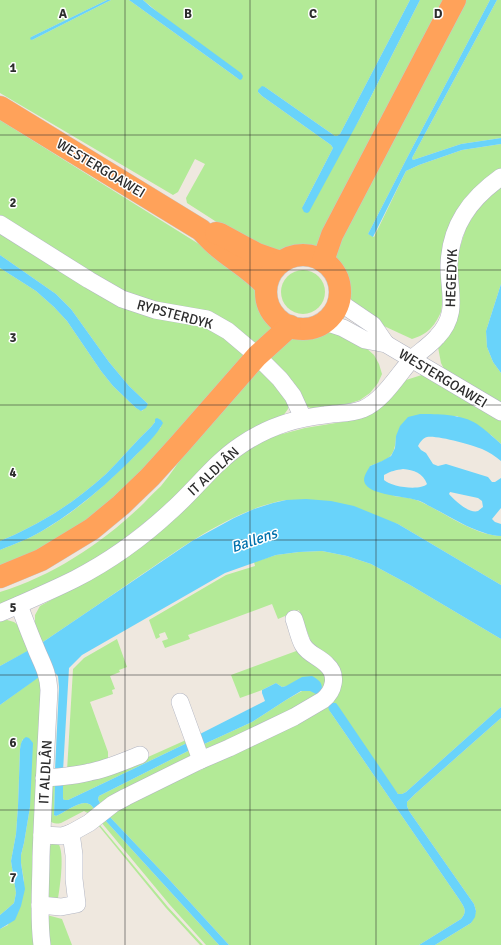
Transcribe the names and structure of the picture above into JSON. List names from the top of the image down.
{
  "streets": {
    "highway": ["WESTERGOAWEI"],
    "street": ["HEGEDYK", "RYPSTERDYK", "IT ALDLÂN"]
  },
  "crossings": [
    ["WESTERGOAWEI", "HEGEDYK"],
    ["WESTERGOAWEI", "IT ALDLÂN"],
    ["HEGEDYK", "IT ALDLÂN"],
    ["RYPSTERDYK", "IT ALDLÂN"]
  ],
  "water": ["Ballens"],
  "grid": {
    "columns": [
      "A",
      "B",
      "C",
      "D"
    ],
    "rows": [
      "1",
      "2",
      "3",
      "4",
      "5",
      "6",
      "7"
    ]
  }
}
